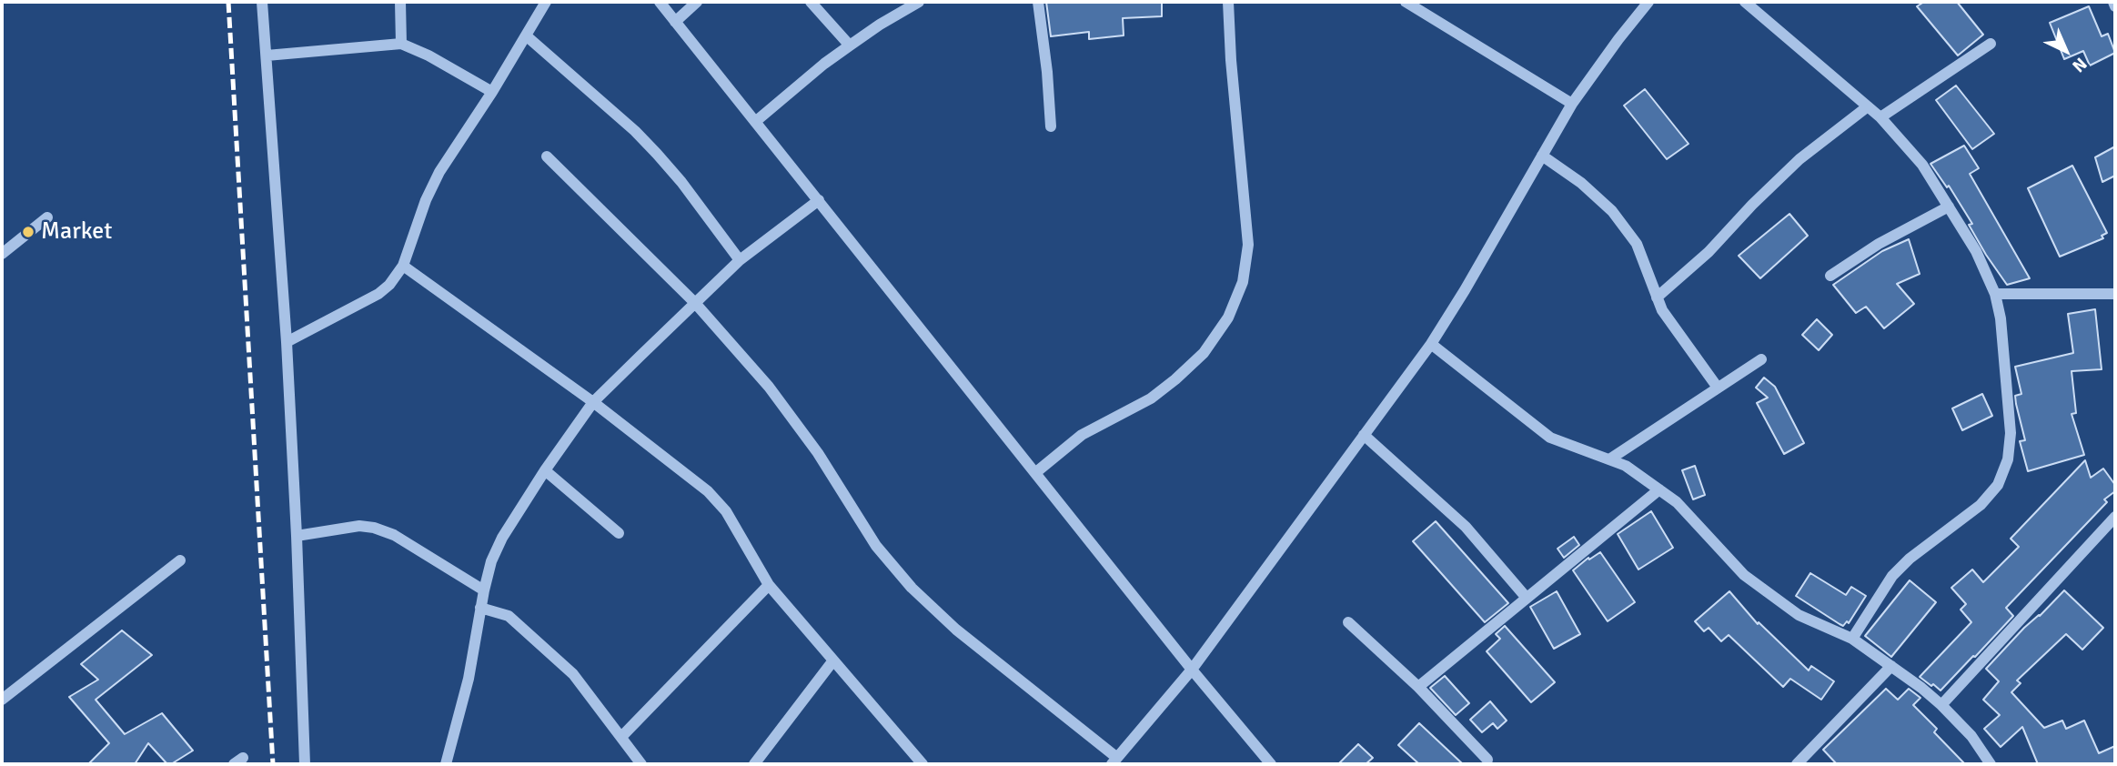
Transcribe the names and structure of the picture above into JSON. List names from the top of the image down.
{
  "places": ["Market"],
  "north": "bottom right"
}
